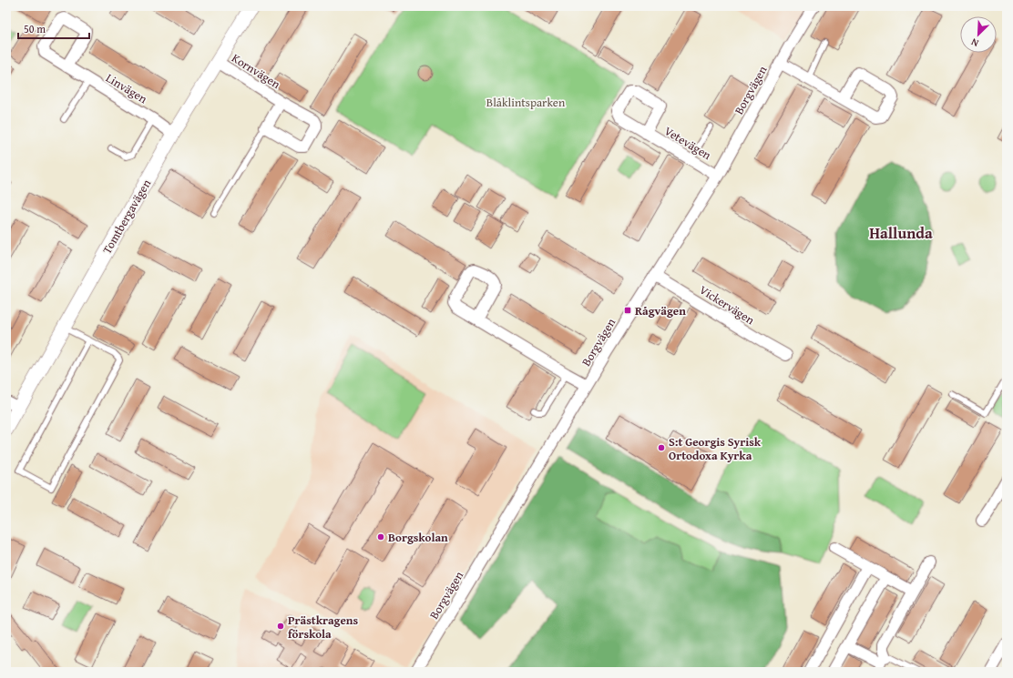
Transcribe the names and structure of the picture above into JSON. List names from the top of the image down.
{
  "streets": {
    "street": [
      "Kornvägen",
      "Linvägen",
      "Borgvägen",
      "Vetevägen",
      "Tomtbergavägen",
      "Vickervägen"
    ]
  },
  "crossings": [
    ["Kornvägen", "Tomtbergavägen"],
    ["Linvägen", "Tomtbergavägen"],
    ["Borgvägen", "Vetevägen"],
    ["Borgvägen", "Vickervägen"]
  ],
  "districts": ["Hallunda"],
  "parks": ["Blåklintsparken"],
  "places": {
    "transit": ["Rågvägen"],
    "other": ["S:t Georgis Syrisk Ortodoxa Kyrka", "Borgskolan", "Prästkragens förskola"]
  },
  "scale_bar": "50 m",
  "north": "bottom left"
}
